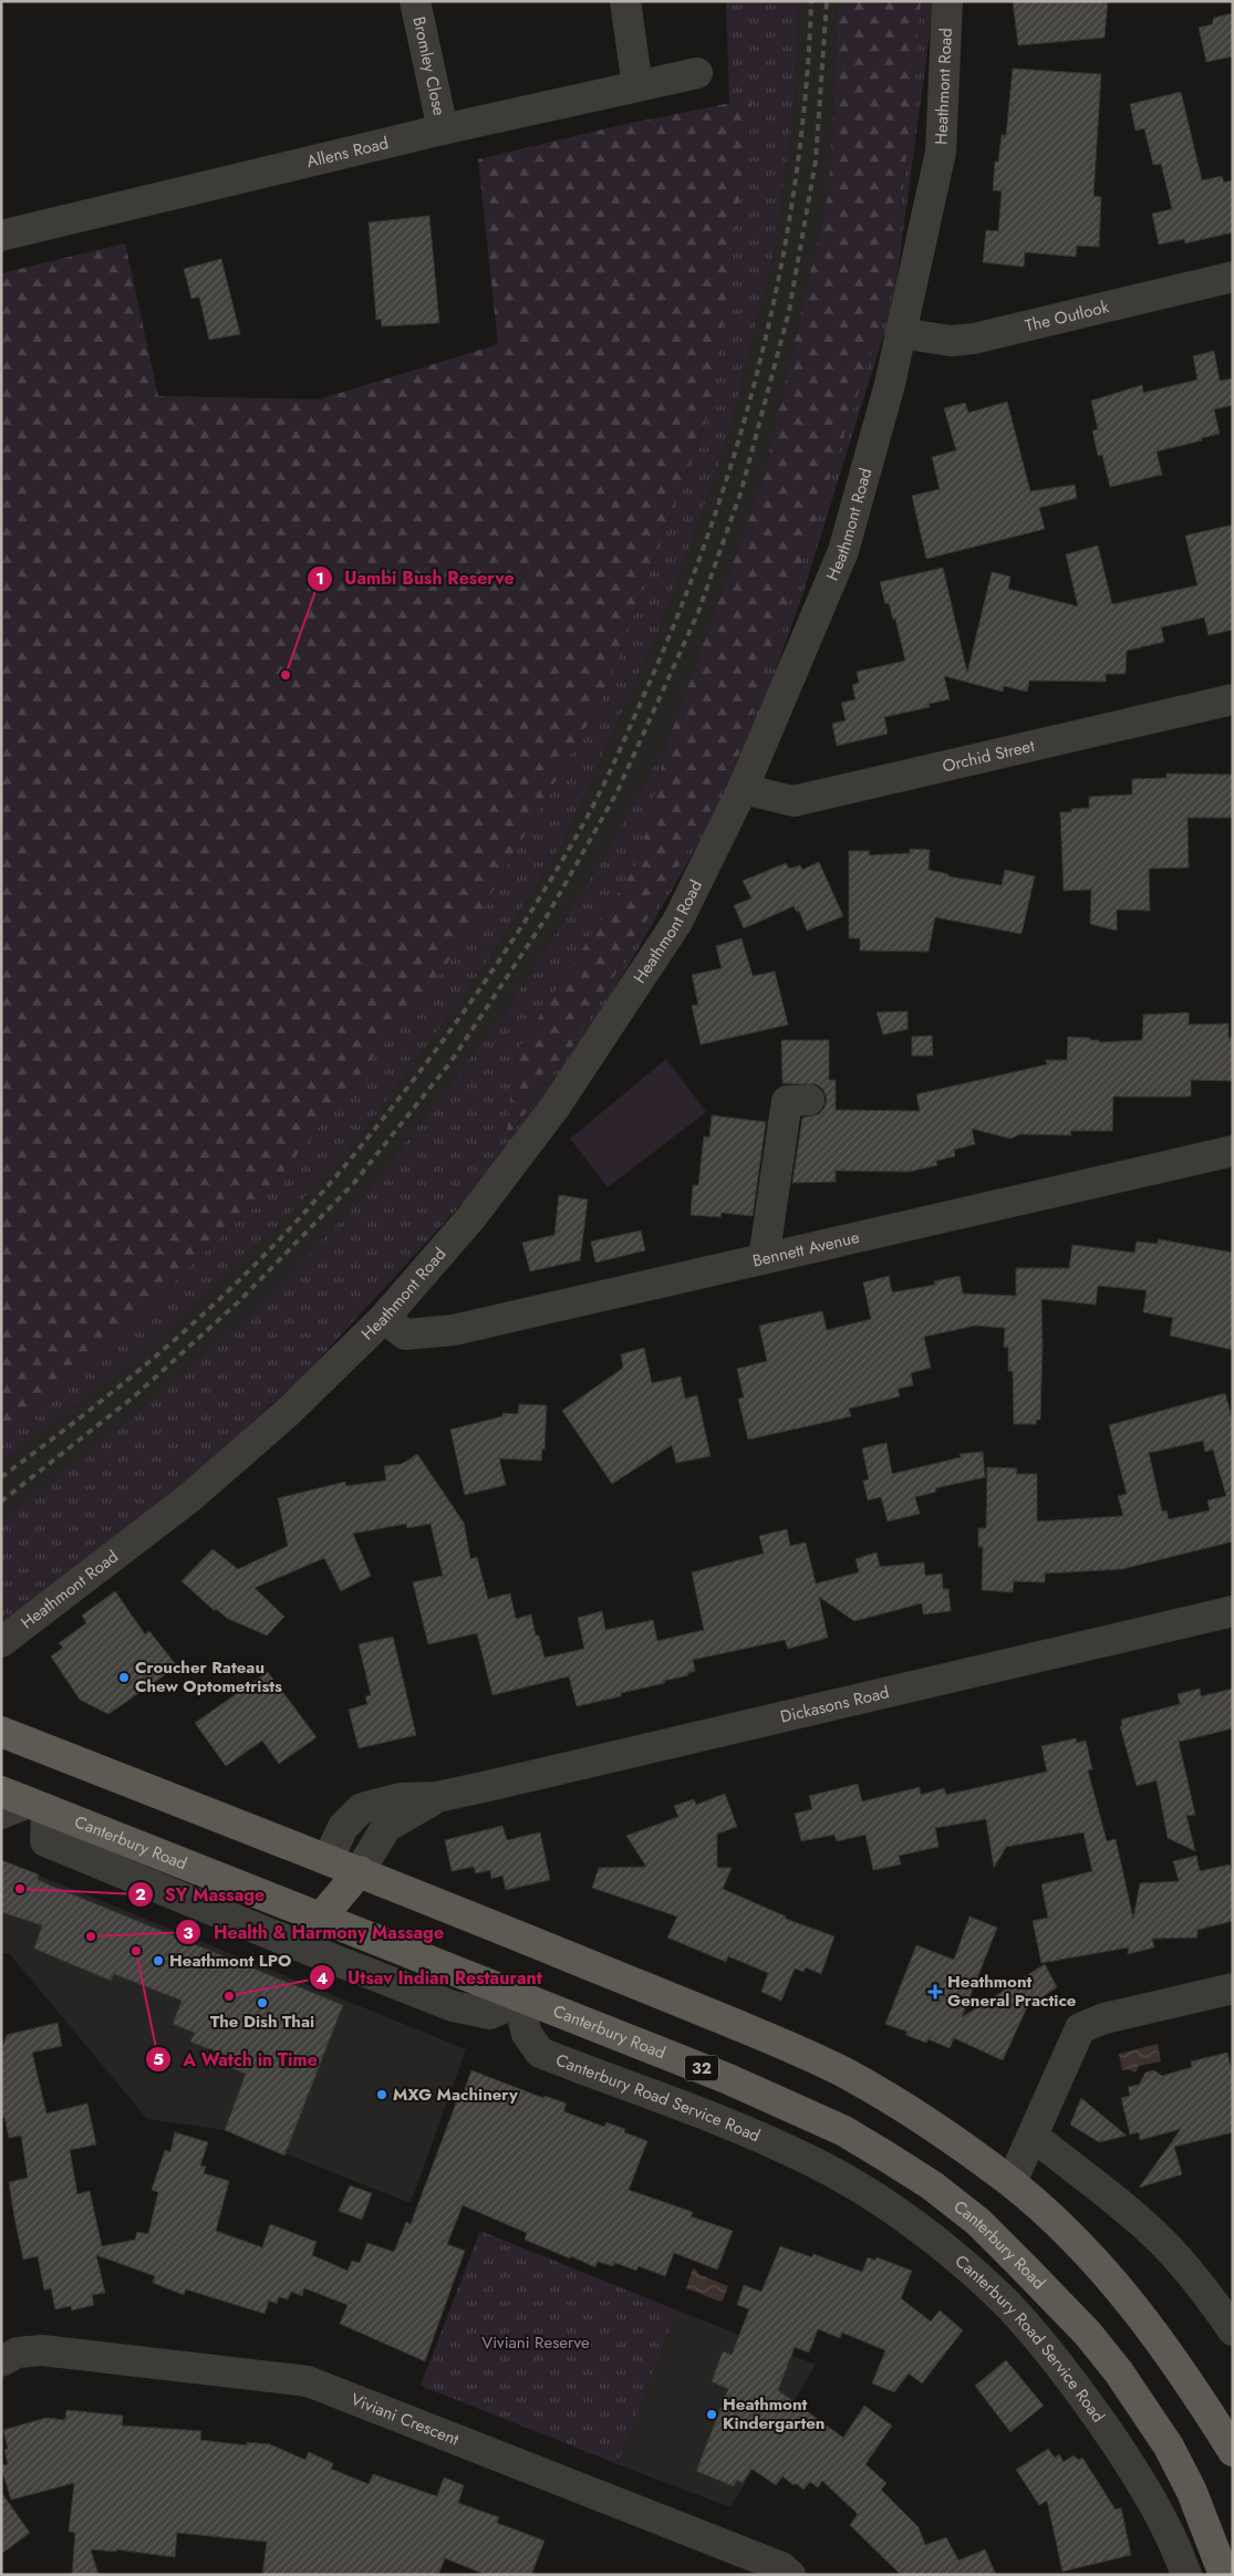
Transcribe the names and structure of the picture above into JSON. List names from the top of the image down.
{
  "streets": {
    "main road": ["Canterbury Road", "32"],
    "street": [
      "Bromley Close",
      "Heathmont Road",
      "Allens Road",
      "The Outlook",
      "Orchid Street",
      "Bennett Avenue",
      "Dickasons Road",
      "Canterbury Road Service Road",
      "Viviani Crescent"
    ]
  },
  "crossings": [
    ["Bromley Close", "Allens Road"],
    ["Heathmont Road", "The Outlook"],
    ["Heathmont Road", "Orchid Street"],
    ["Heathmont Road", "Bennett Avenue"],
    ["Canterbury Road", "Canterbury Road Service Road"]
  ],
  "parks": ["Viviani Reserve"],
  "places": {
    "other": [
      "Uambi Bush Reserve",
      "Croucher Rateau Chew Optometrists",
      "SY Massage",
      "Health & Harmony Massage",
      "A Watch in Time",
      "Heathmont LPO",
      "Utsav Indian Restaurant",
      "The Dish Thai",
      "MXG Machinery",
      "Heathmont Kindergarten"
    ],
    "health": ["Heathmont General Practice"]
  }
}
